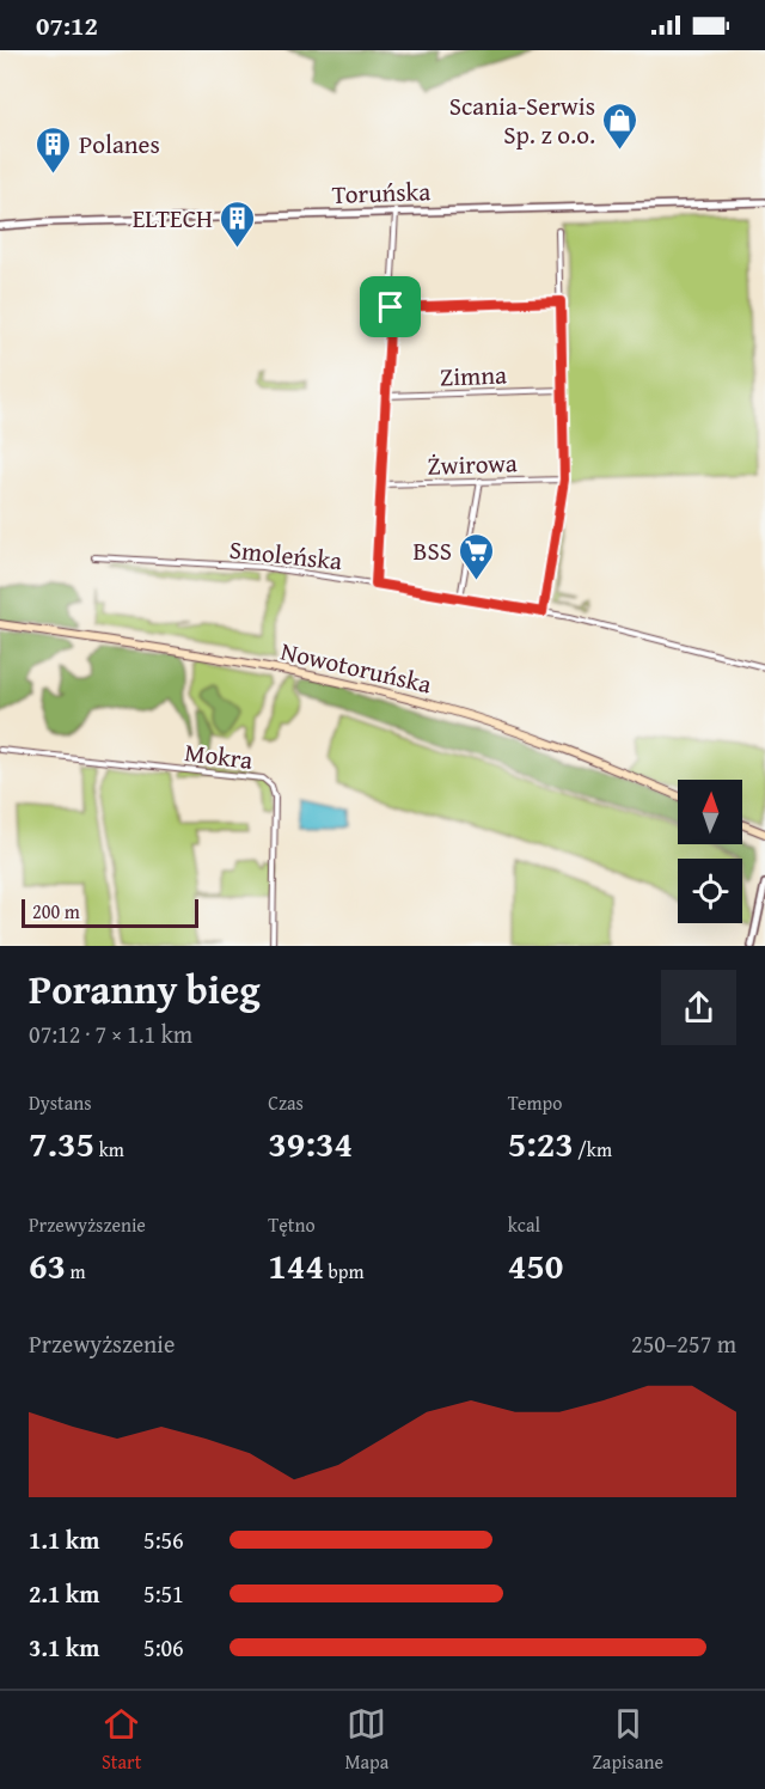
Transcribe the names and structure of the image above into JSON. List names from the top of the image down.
{
  "streets": {
    "main road": ["Nowotoruńska"],
    "street": [
      "Toruńska",
      "Zimna",
      "Żwirowa",
      "Smoleńska",
      "Mokra"
    ]
  },
  "places": {
    "shop": ["Scania-Serwis Sp. z o.o."],
    "building": ["Polanes", "ELTECH"],
    "supermarket": ["BSS"]
  },
  "scale_bar": "200 m",
  "north": "top",
  "page": {
    "status": "07:12",
    "scale": "200 m",
    "heading": ["Poranny bieg", "07:12 · 7 × 1.1 km"],
    "stats": [
      ["Dystans", "7.35 km"],
      ["Czas", "39:34"],
      ["Tempo", "5:23 /km"],
      ["Przewyższenie", "63 m"],
      ["Tętno", "144 bpm"],
      ["kcal", "450"]
    ],
    "chart": ["Przewyższenie", "250–257 m"],
    "list": [
      {
        "name": "1.1 km",
        "note": "5:56"
      },
      {
        "name": "2.1 km",
        "note": "5:51"
      },
      {
        "name": "3.1 km",
        "note": "5:06"
      }
    ],
    "tabs": ["Start", "Mapa", "Zapisane"]
  }
}
